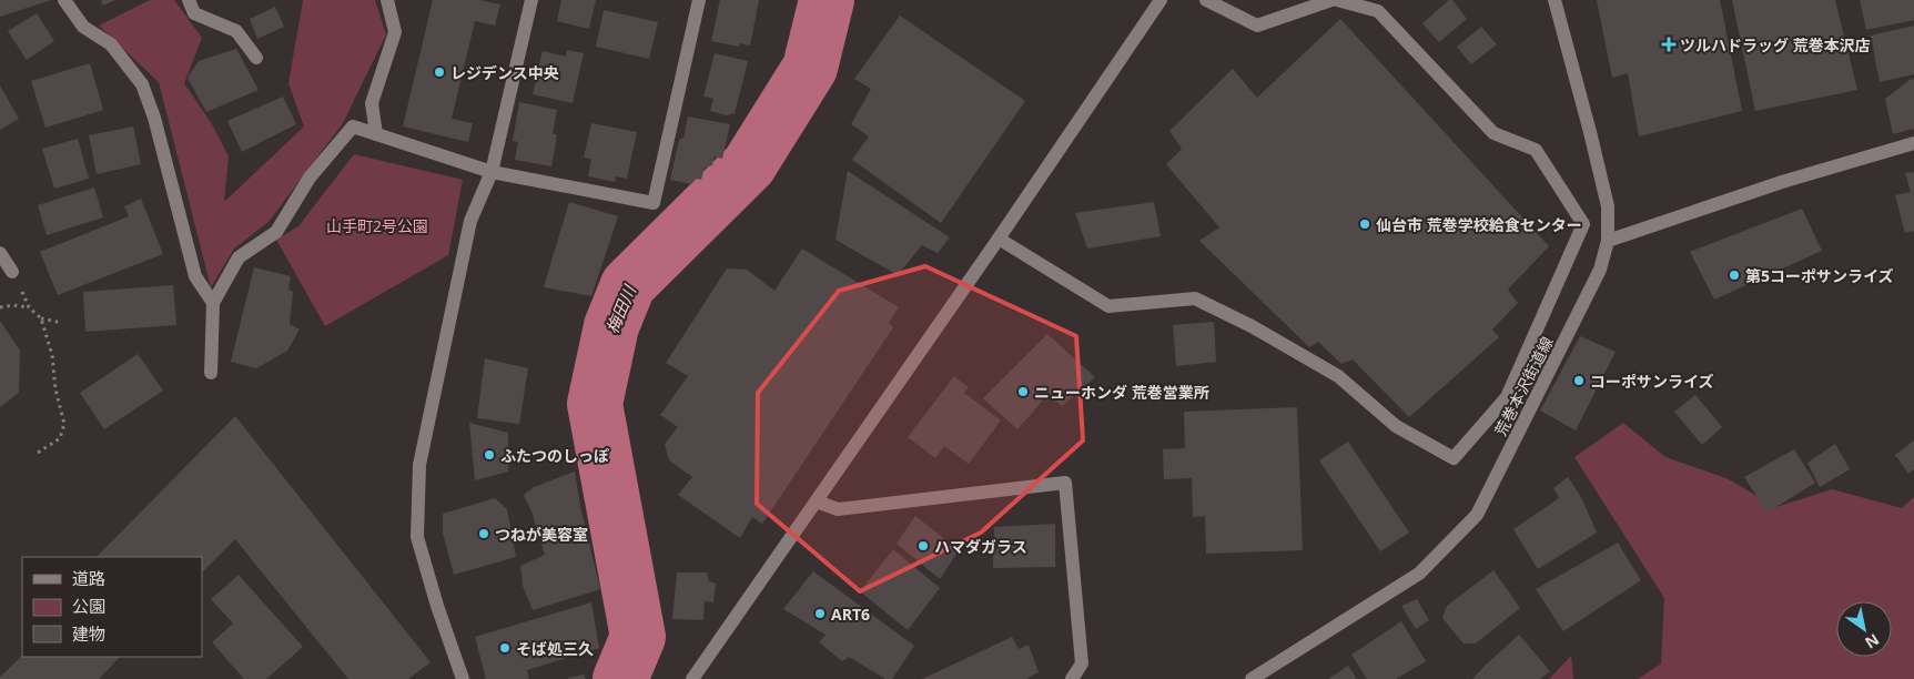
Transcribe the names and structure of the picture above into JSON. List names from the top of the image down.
{
  "streets": {
    "street": ["荒巻本沢街道線"]
  },
  "water": ["梅田川"],
  "parks": ["山手町2号公園"],
  "places": {
    "health": ["ツルハドラッグ 荒巻本沢店"],
    "other": [
      "レジデンス中央",
      "仙台市 荒巻学校給食センター",
      "第5コーポサンライズ",
      "コーポサンライズ",
      "ニューホンダ 荒巻営業所",
      "ふたつのしっぽ",
      "つねが美容室",
      "ハマダガラス",
      "ART6",
      "そば処三久"
    ]
  },
  "legend": ["道路", "公園", "建物"],
  "north": "bottom right"
}
